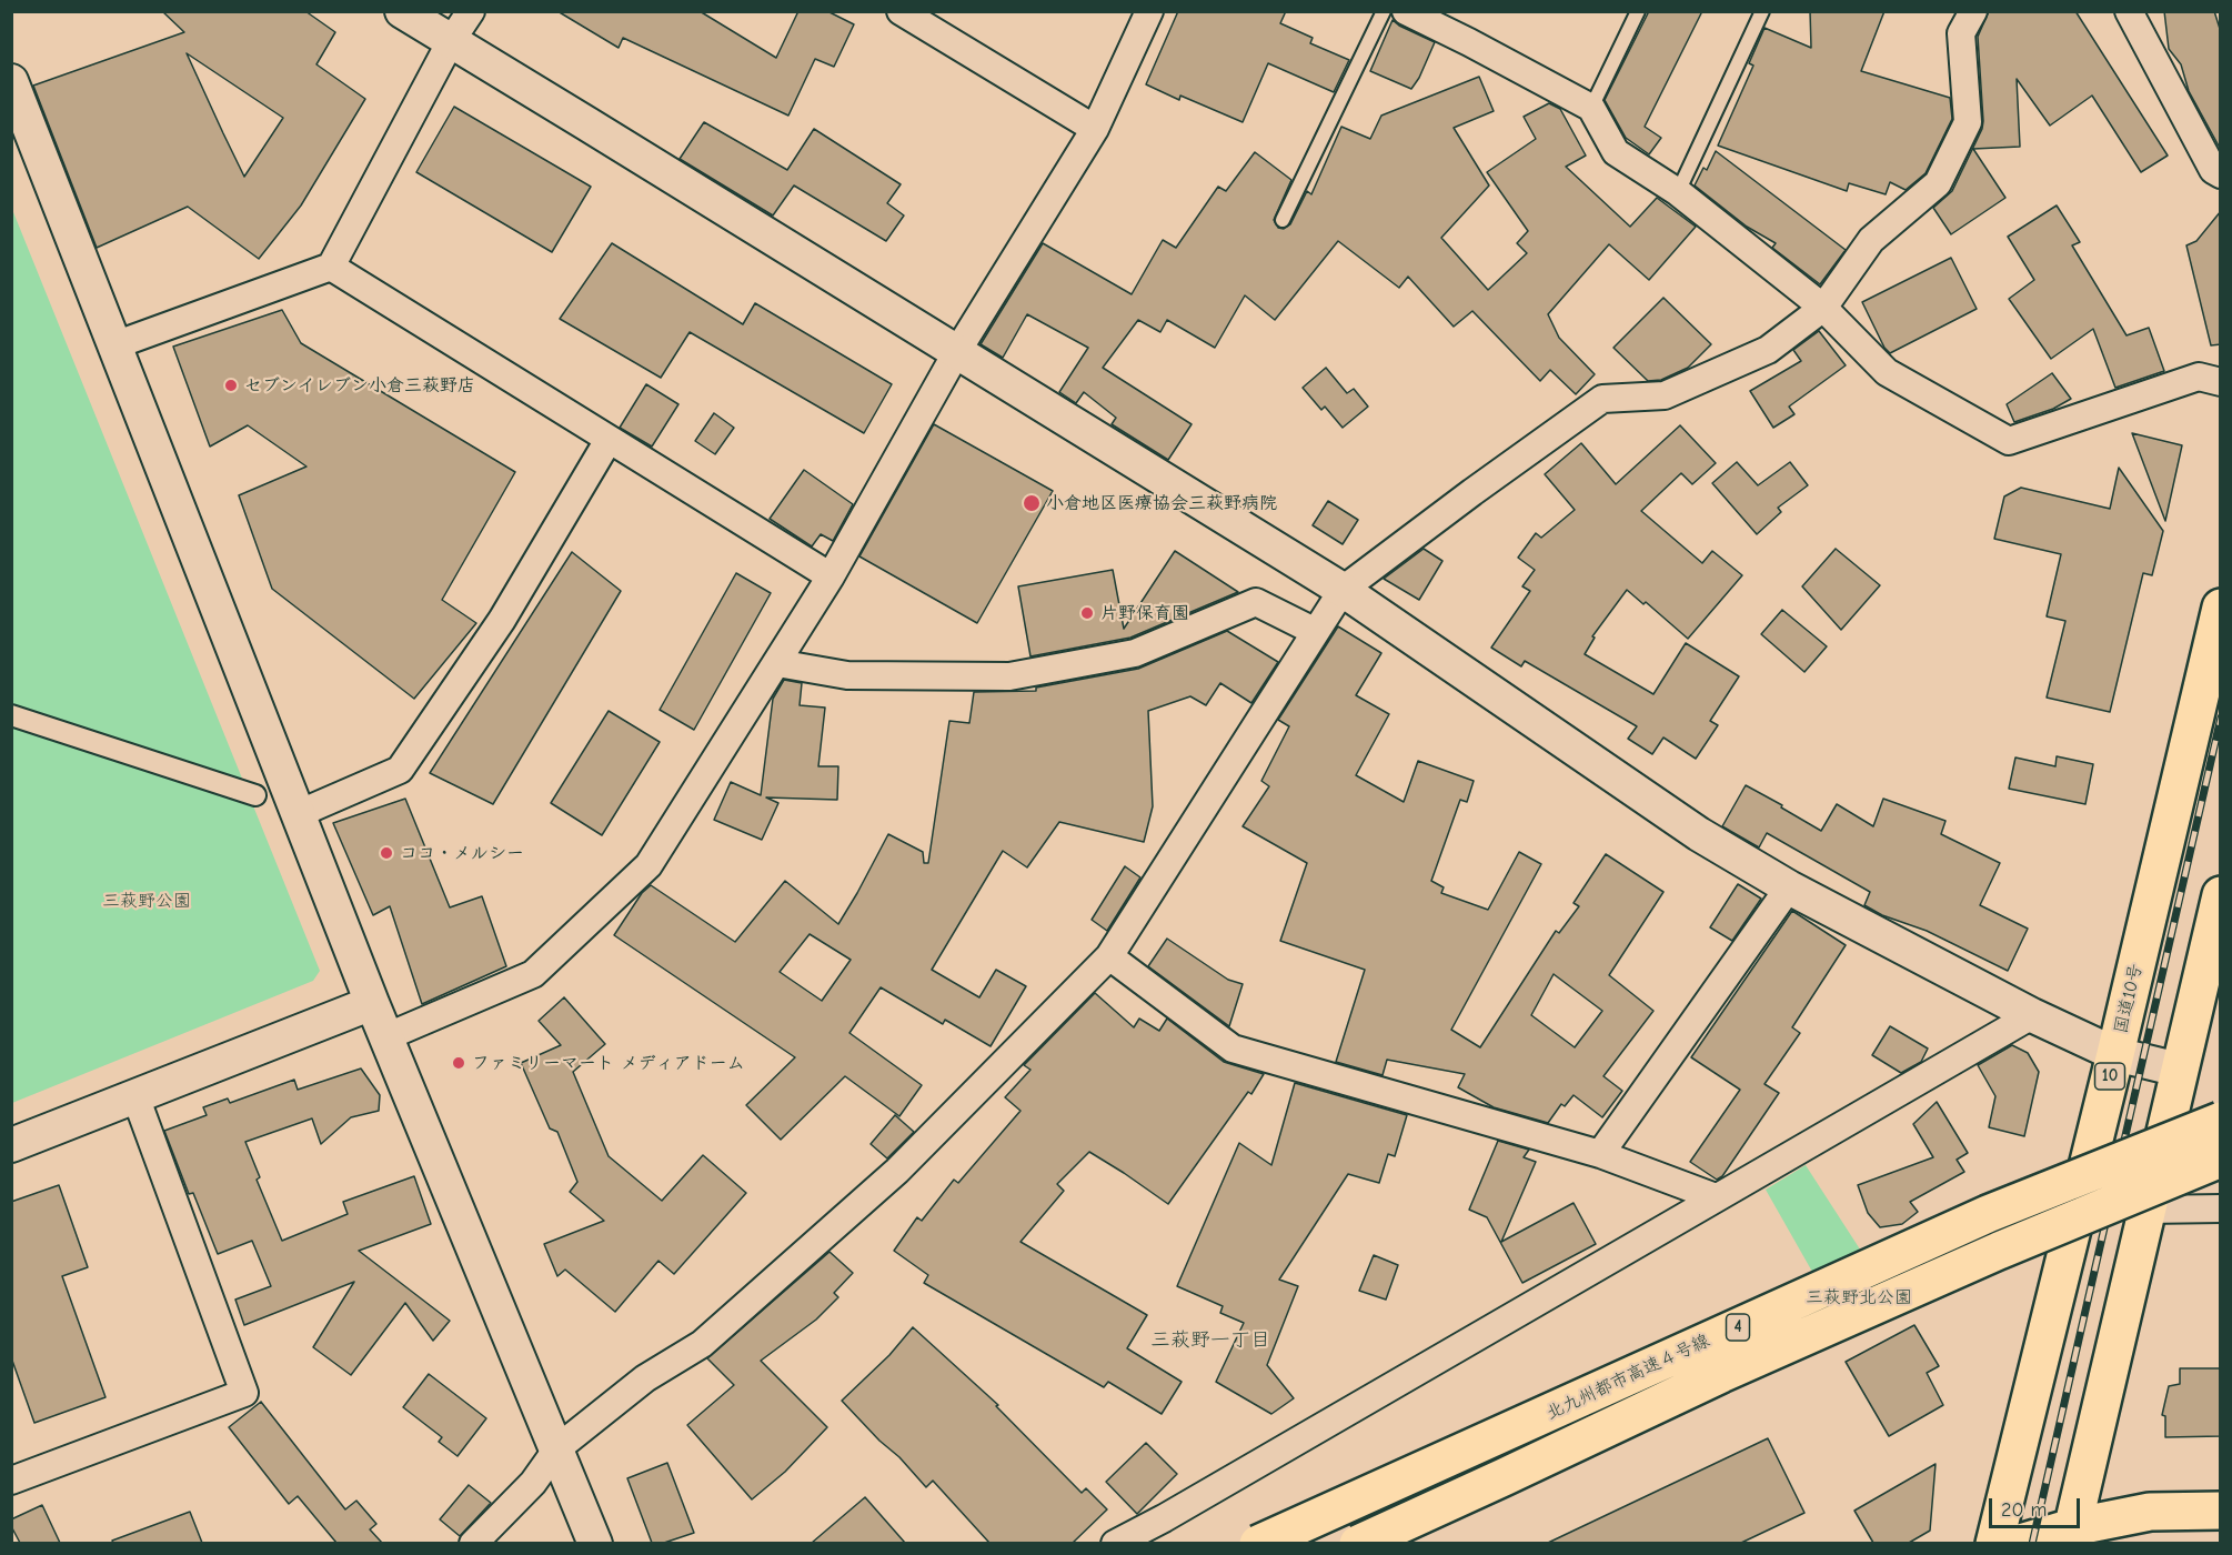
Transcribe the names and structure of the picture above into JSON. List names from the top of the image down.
{
  "streets": {
    "highway": [
      "国道10号",
      "10",
      "4",
      "北九州都市高速４号線"
    ]
  },
  "districts": ["三萩野一丁目"],
  "parks": ["三萩野公園", "三萩野北公園"],
  "places": [
    "セブンイレブン小倉三萩野店",
    "小倉地区医療協会三萩野病院",
    "片野保育園",
    "ココ・メルシー",
    "ファミリーマート メディアドーム"
  ],
  "scale_bar": "20 m"
}
